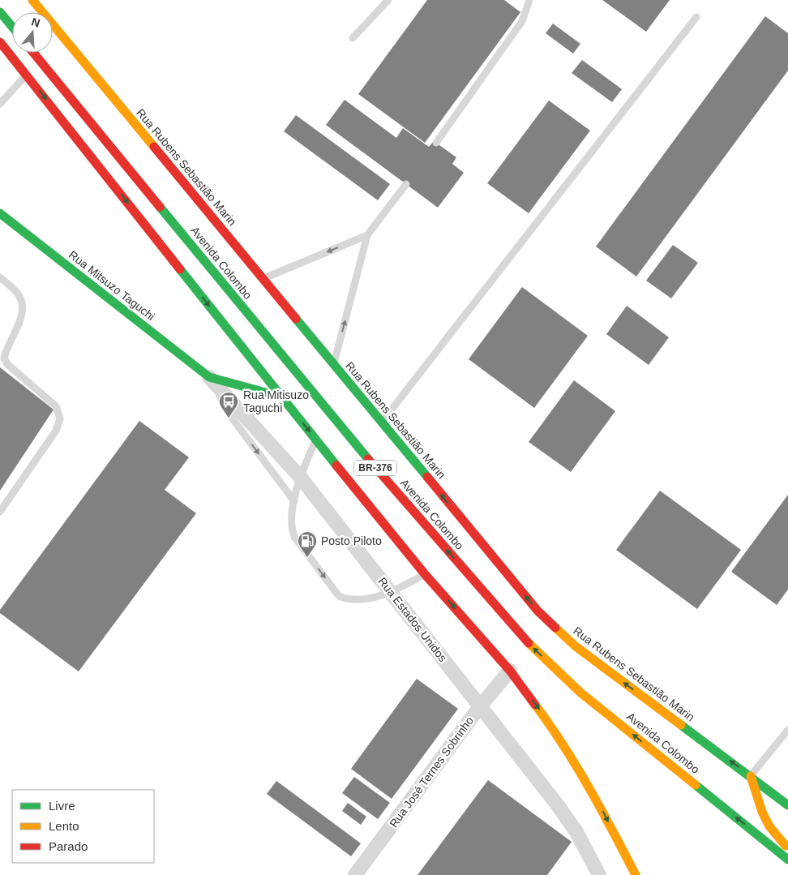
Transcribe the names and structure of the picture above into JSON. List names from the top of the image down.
{
  "streets": {
    "main road": [
      "Rua Rubens Sebastião Marin",
      "Avenida Colombo",
      "Rua Mitsuzo Taguchi",
      "BR-376"
    ],
    "street": ["Rua Estados Unidos", "Rua José Ternes Sobrinho"]
  },
  "crossings": [
    ["Rua Mitsuzo Taguchi", "Rua Estados Unidos"],
    ["BR-376", "Rua José Ternes Sobrinho"],
    ["Rua Estados Unidos", "Rua José Ternes Sobrinho"]
  ],
  "places": {
    "bus stop": ["Rua Mitisuzo Taguchi"],
    "fuel station": ["Posto Piloto"]
  },
  "legend": ["Livre", "Lento", "Parado"],
  "north": "top"
}
